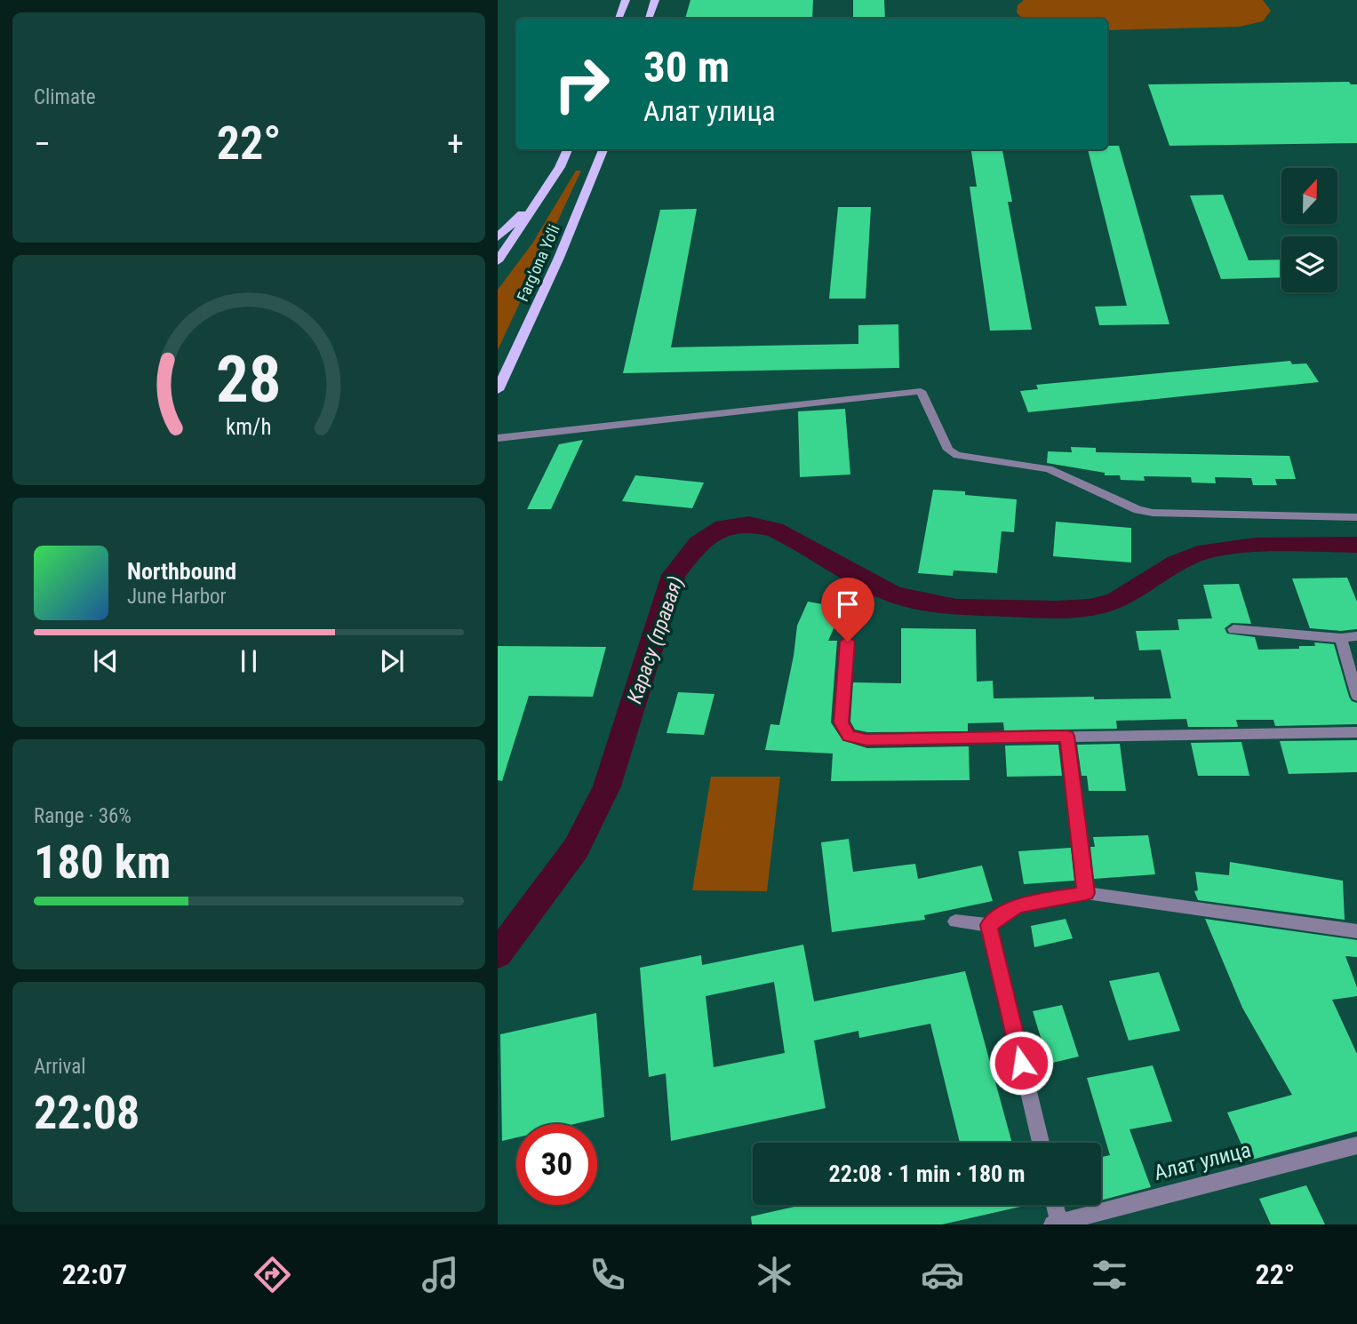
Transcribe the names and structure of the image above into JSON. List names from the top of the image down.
{
  "streets": {
    "main road": ["Farg'ona Yo'li"],
    "street": ["Алат улица"]
  },
  "water": ["Карасу (правая)"],
  "north": "top",
  "page": {
    "tile": [
      "Climate",
      ["Range · 36%", "180 km"],
      ["Arrival", "22:08"]
    ],
    "turn": ["30 m", "Алат улица"],
    "heat": ["−", "22°", "+"],
    "song": ["Northbound", "June Harbor"],
    "limit": "30",
    "trip": "22:08 · 1 min · 180 m",
    "tabs": ["22:07", "22°"],
    "gauge": ["28", "km/h"]
  }
}
